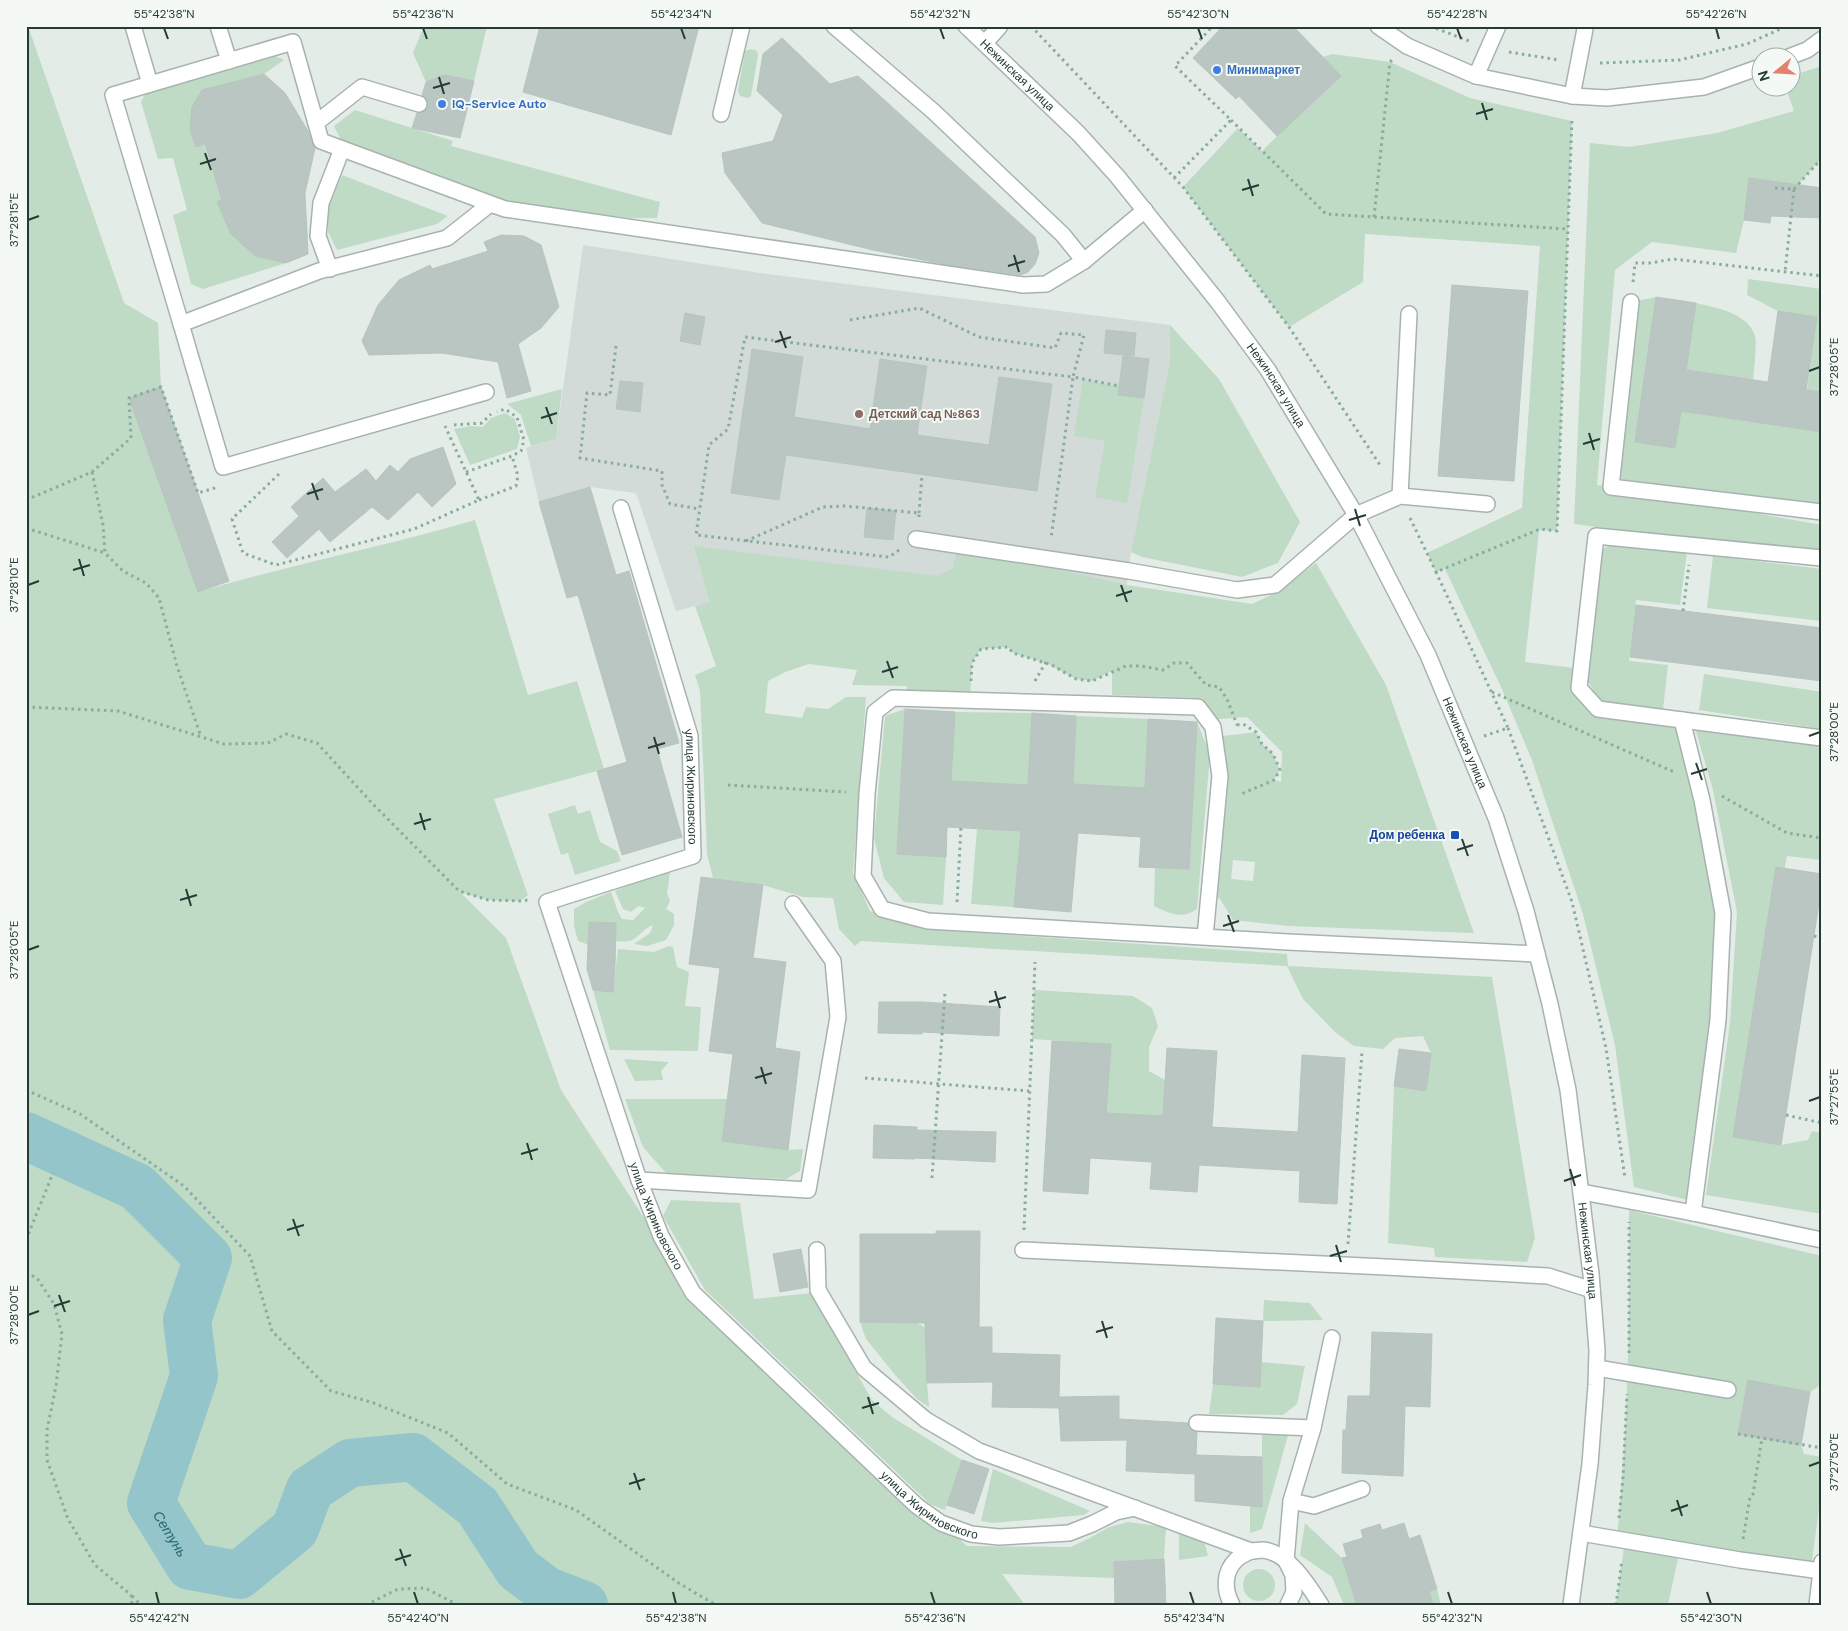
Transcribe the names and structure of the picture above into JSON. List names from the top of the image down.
{
  "streets": {
    "street": ["Нежинская улица", "улица Жириновского"]
  },
  "water": ["Сетунь"],
  "places": {
    "other": ["Минимаркет", "IQ-Service Auto", "Детский сад №863"],
    "transit": ["Дом ребенка"]
  },
  "north": "left",
  "coordinates": [
    "55°42'38\"N",
    "55°42'36\"N",
    "55°42'34\"N",
    "55°42'32\"N",
    "55°42'30\"N",
    "55°42'28\"N",
    "55°42'26\"N",
    "37°28'15\"E",
    "37°28'05\"E",
    "37°28'10\"E",
    "37°28'00\"E",
    "37°27'55\"E",
    "37°27'50\"E",
    "55°42'42\"N",
    "55°42'40\"N"
  ]
}
